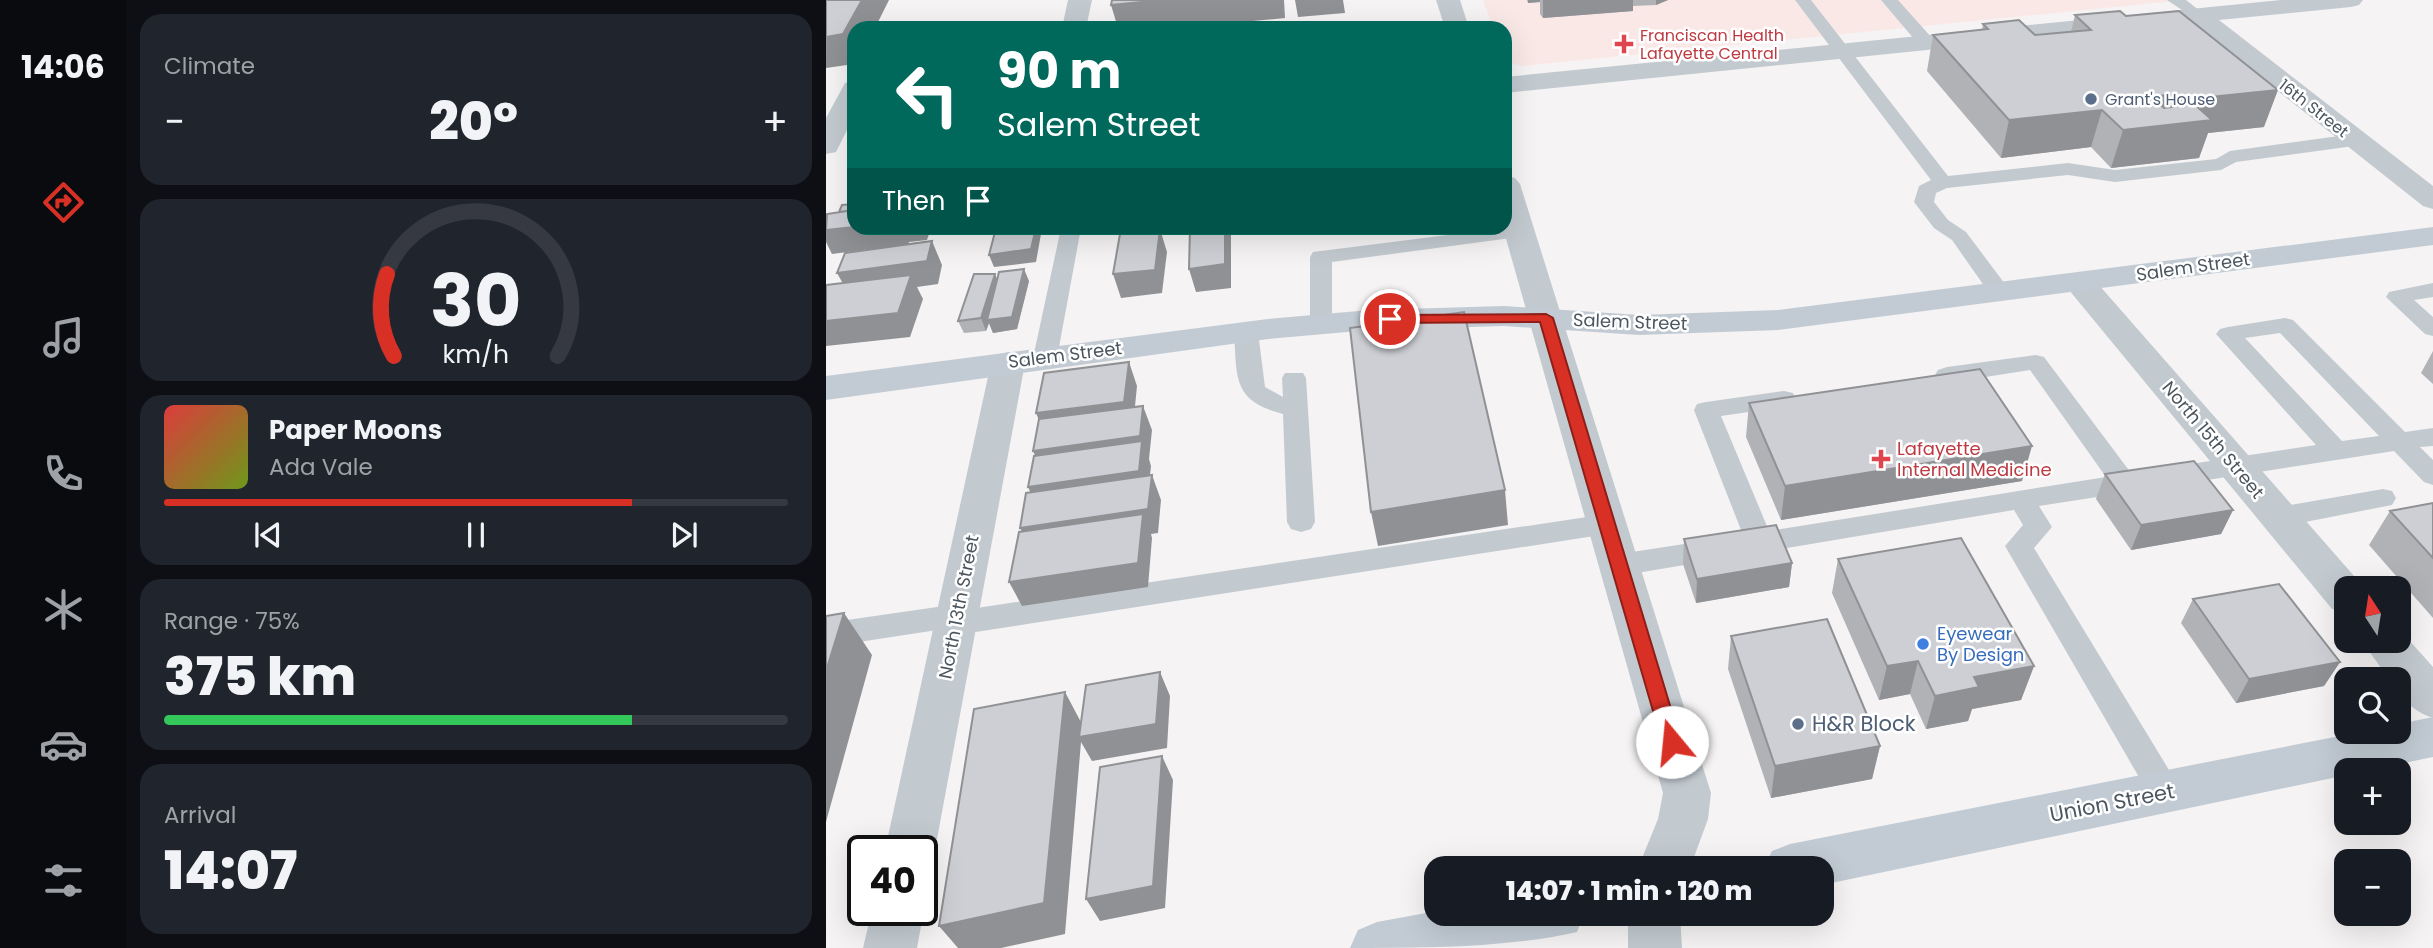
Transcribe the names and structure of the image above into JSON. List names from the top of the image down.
{
  "streets": {
    "main road": ["Salem Street", "Union Street"],
    "street": ["16th Street", "North 15th Street", "North 13th Street"]
  },
  "crossings": [
    ["Salem Street", "North 15th Street"],
    ["Salem Street", "North 13th Street"]
  ],
  "places": {
    "health": ["Franciscan Health Lafayette Central", "Lafayette Internal Medicine"],
    "other": ["Grant's House", "Eyewear By Design", "H&R Block"]
  },
  "north": "top",
  "page": {
    "tabs": "14:06",
    "tile": [
      "Climate",
      ["Range · 75%", "375 km"],
      ["Arrival", "14:07"]
    ],
    "turn": ["90 m", "Salem Street"],
    "heat": ["−", "20°", "+"],
    "then": "Then",
    "song": ["Paper Moons", "Ada Vale"],
    "map_buttons": ["+", "−"],
    "limit": "40",
    "trip": "14:07 · 1 min · 120 m",
    "gauge": ["30", "km/h"]
  }
}
